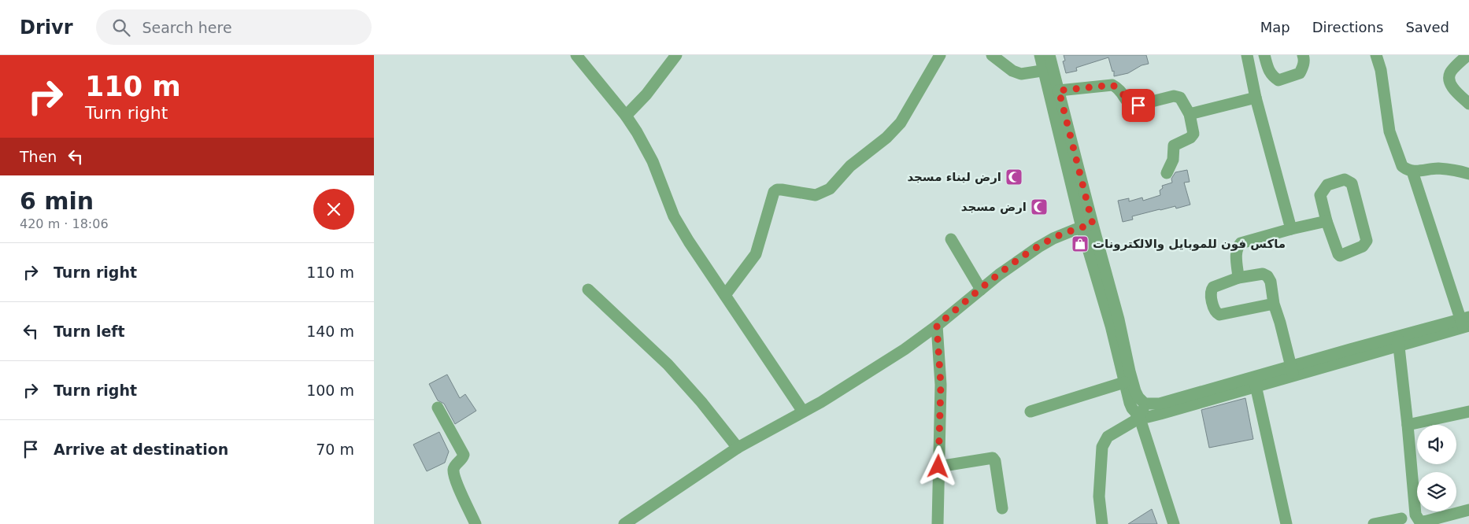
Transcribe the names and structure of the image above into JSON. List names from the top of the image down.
{
  "places": {
    "mosque": ["ارض لبناء مسجد", "ارض مسجد"],
    "shop": ["ماكس فون للموبايل والالكترونات"]
  },
  "page": {
    "header": "Drivr",
    "search": "Search here",
    "nav": ["Map", "Directions", "Saved"],
    "turn": ["110 m", "Turn right"],
    "then": "Then",
    "heading": ["6 min", "420 m · 18:06"],
    "list": [
      {
        "name": "Turn right",
        "value": "110 m"
      },
      {
        "name": "Turn left",
        "value": "140 m"
      },
      {
        "name": "Turn right",
        "value": "100 m"
      },
      {
        "name": "Arrive at destination",
        "value": "70 m"
      }
    ]
  }
}
